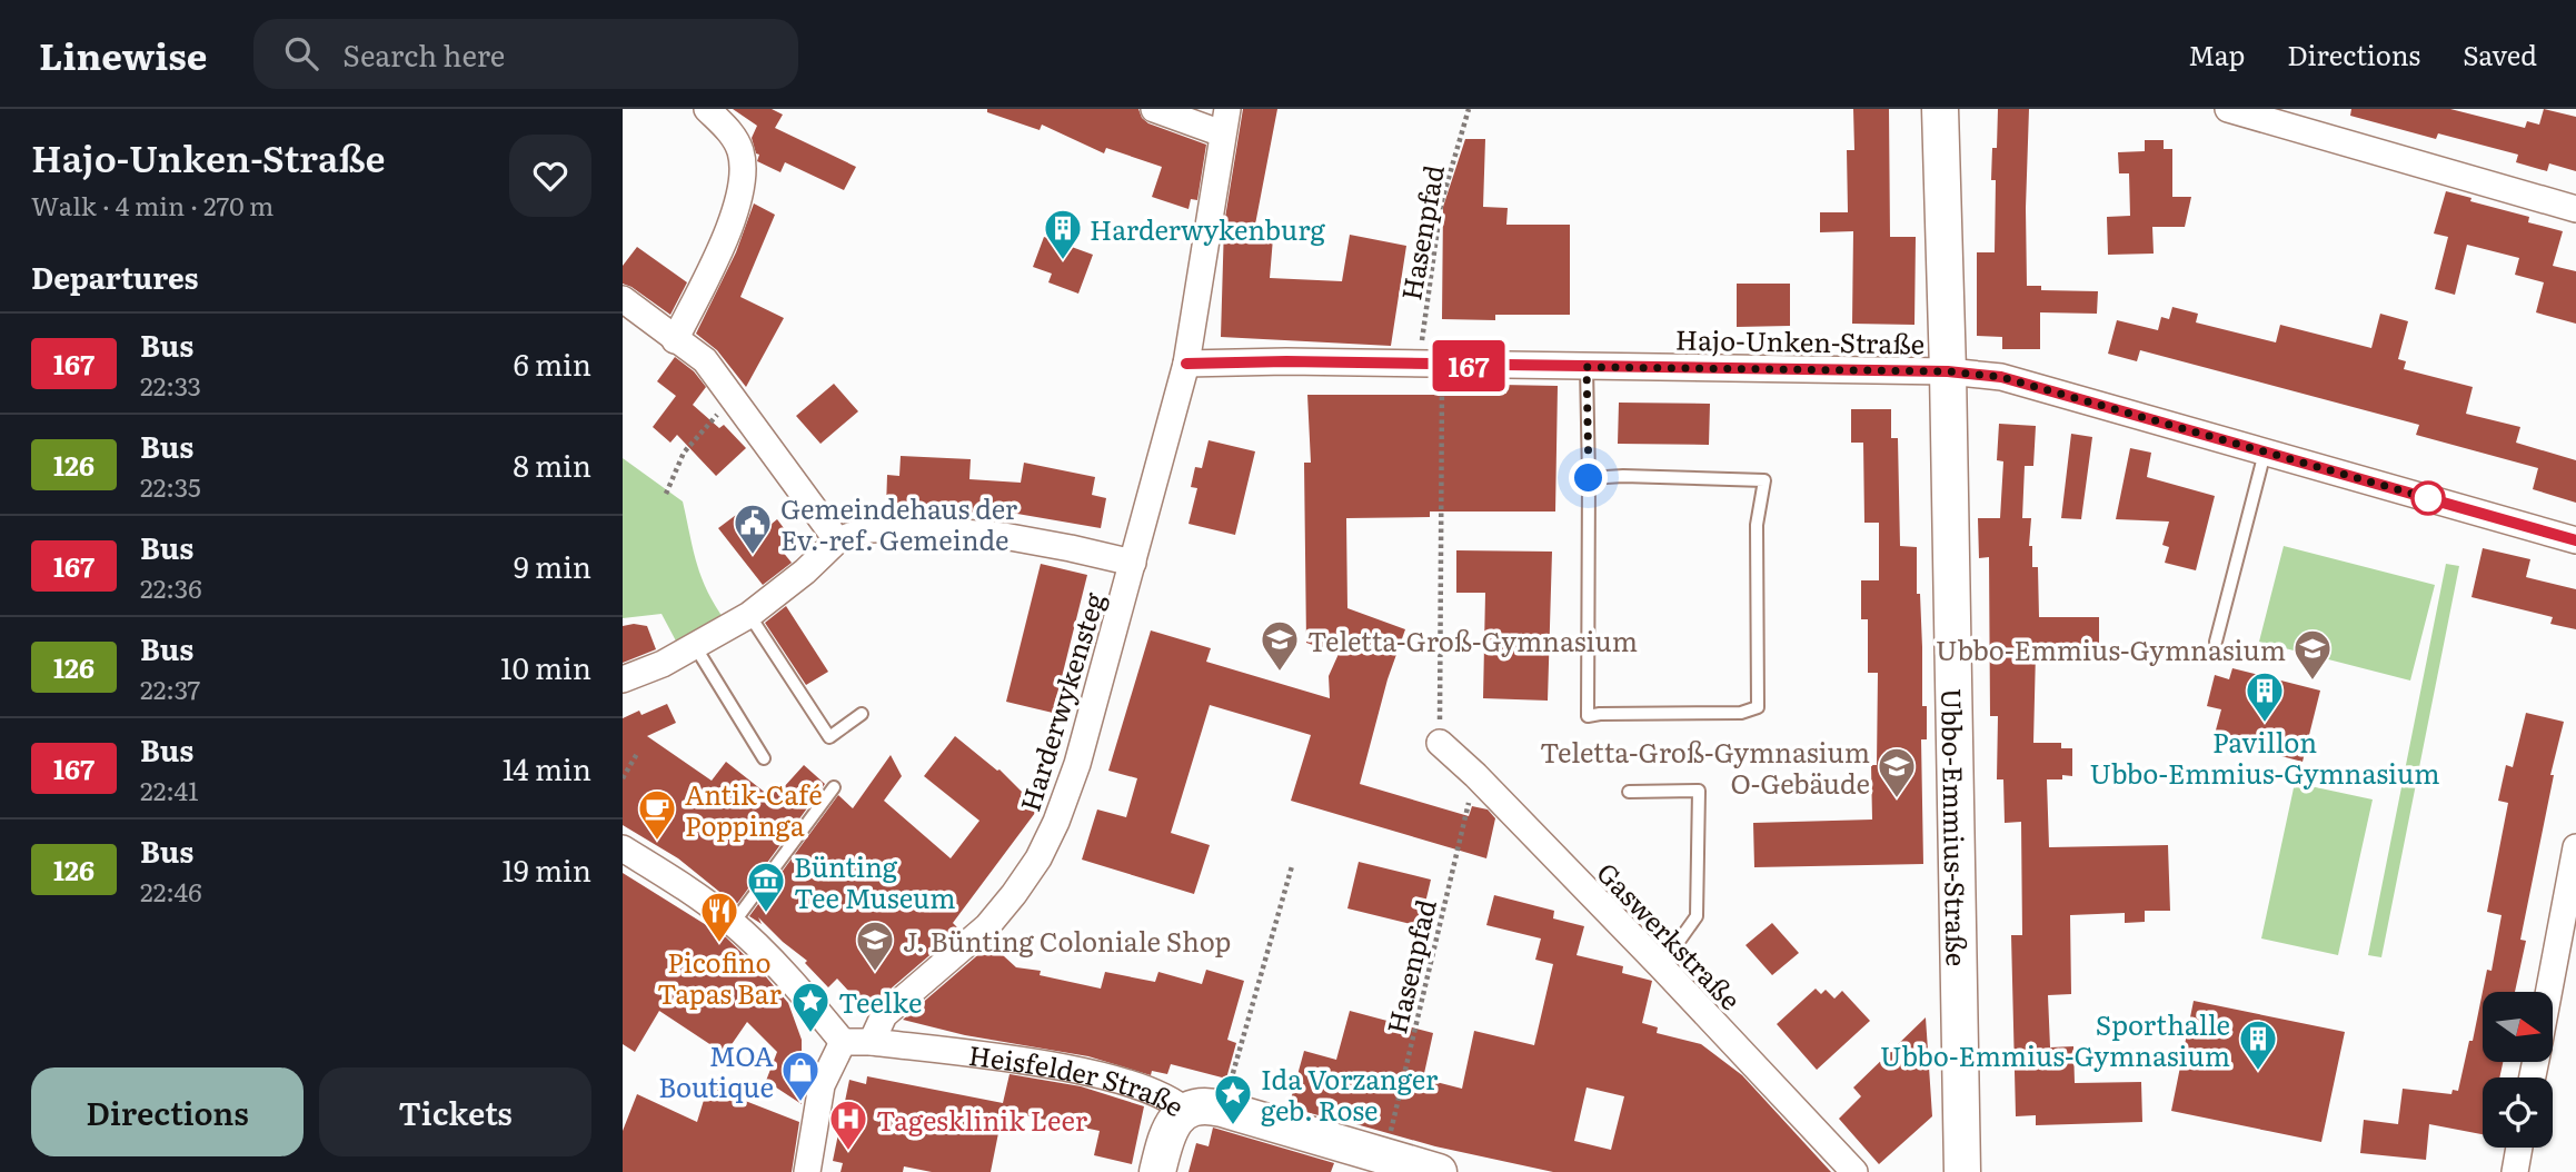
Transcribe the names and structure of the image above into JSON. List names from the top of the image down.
{
  "streets": {
    "main road": ["Ubbo-Emmius-Straße", "Heisfelder Straße"],
    "street": ["Hajo-Unken-Straße", "Harderwykensteg", "Gaswerkstraße"],
    "path": ["Hasenpfad"]
  },
  "crossings": [
    ["Hasenpfad", "Hajo-Unken-Straße"],
    ["Hasenpfad", "Gaswerkstraße"],
    ["Hasenpfad", "Heisfelder Straße"],
    ["Hajo-Unken-Straße", "Harderwykensteg"],
    ["Hajo-Unken-Straße", "Ubbo-Emmius-Straße"],
    ["Harderwykensteg", "Heisfelder Straße"]
  ],
  "places": {
    "building": ["Harderwykenburg", "Pavillon Ubbo-Emmius-Gymnasium", "Sporthalle Ubbo-Emmius-Gymnasium"],
    "public building": ["Gemeindehaus der Ev.-ref. Gemeinde"],
    "school or university": [
      "Teletta-Groß-Gymnasium",
      "Ubbo-Emmius-Gymnasium",
      "Teletta-Groß-Gymnasium O-Gebäude",
      "J. Bünting Coloniale Shop"
    ],
    "cafe": ["Antik-Café Poppinga"],
    "museum": ["Bünting Tee Museum"],
    "restaurant": ["Picofino Tapas Bar"],
    "place": ["Teelke", "Ida Vorzanger geb. Rose"],
    "shop": ["MOA Boutique"],
    "hospital": ["Tagesklinik Leer"]
  },
  "lines": ["bus line 167"],
  "north": "right",
  "page": {
    "header": "Linewise",
    "search": "Search here",
    "nav": ["Map", "Directions", "Saved"],
    "heading": [
      ["Hajo-Unken-Straße", "Walk · 4 min · 270 m"],
      "Departures"
    ],
    "on_map": "167",
    "list": [
      {
        "mark": "167",
        "name": "Bus",
        "note": "22:33",
        "value": "6 min"
      },
      {
        "mark": "126",
        "name": "Bus",
        "note": "22:35",
        "value": "8 min"
      },
      {
        "mark": "167",
        "name": "Bus",
        "note": "22:36",
        "value": "9 min"
      },
      {
        "mark": "126",
        "name": "Bus",
        "note": "22:37",
        "value": "10 min"
      },
      {
        "mark": "167",
        "name": "Bus",
        "note": "22:41",
        "value": "14 min"
      },
      {
        "mark": "126",
        "name": "Bus",
        "note": "22:46",
        "value": "19 min"
      }
    ],
    "buttons": ["Directions", "Tickets"]
  }
}
